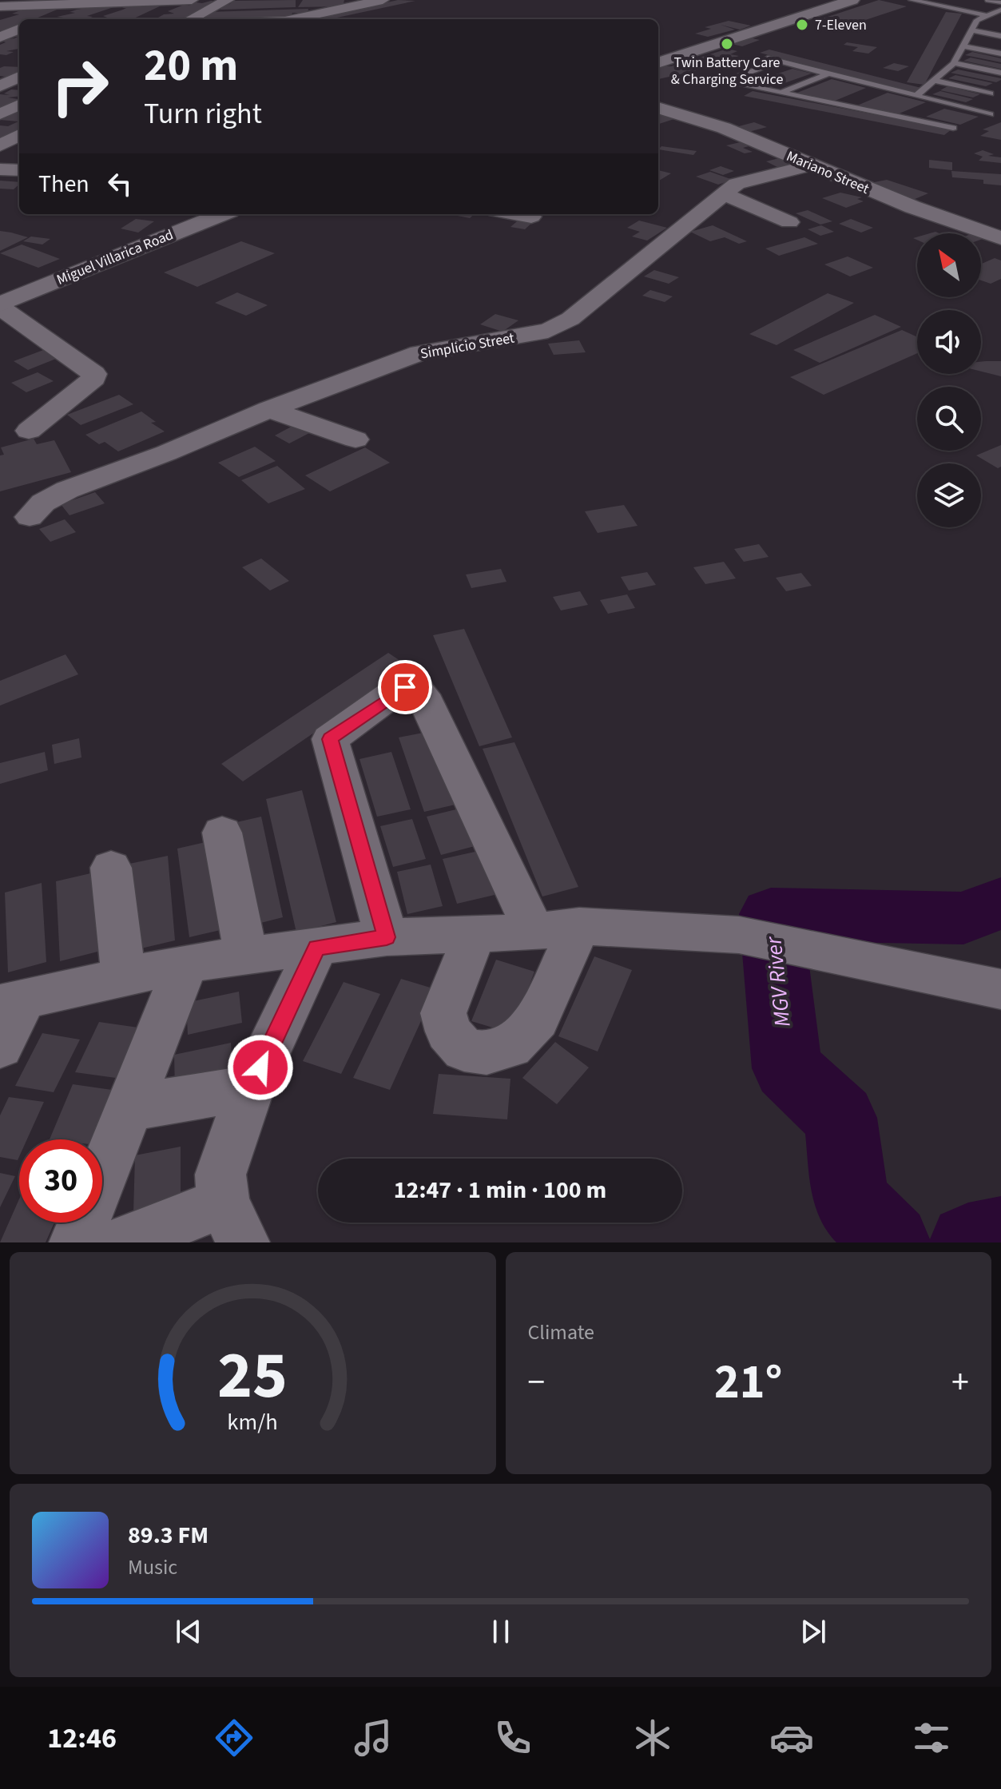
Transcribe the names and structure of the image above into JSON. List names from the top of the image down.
{
  "streets": {
    "main road": ["Mariano Street", "Miguel Villarica Road"],
    "street": ["Simplicio Street"]
  },
  "crossings": [
    ["Mariano Street", "Simplicio Street"]
  ],
  "water": ["MGV River"],
  "places": ["7-Eleven", "Twin Battery Care & Charging Service"],
  "north": "top left",
  "page": {
    "turn": ["20 m", "Turn right"],
    "then": "Then",
    "limit": "30",
    "trip": "12:47 · 1 min · 100 m",
    "tile": "Climate",
    "heat": ["−", "21°", "+"],
    "song": ["89.3 FM", "Music"],
    "tabs": "12:46",
    "gauge": ["25", "km/h"]
  }
}
